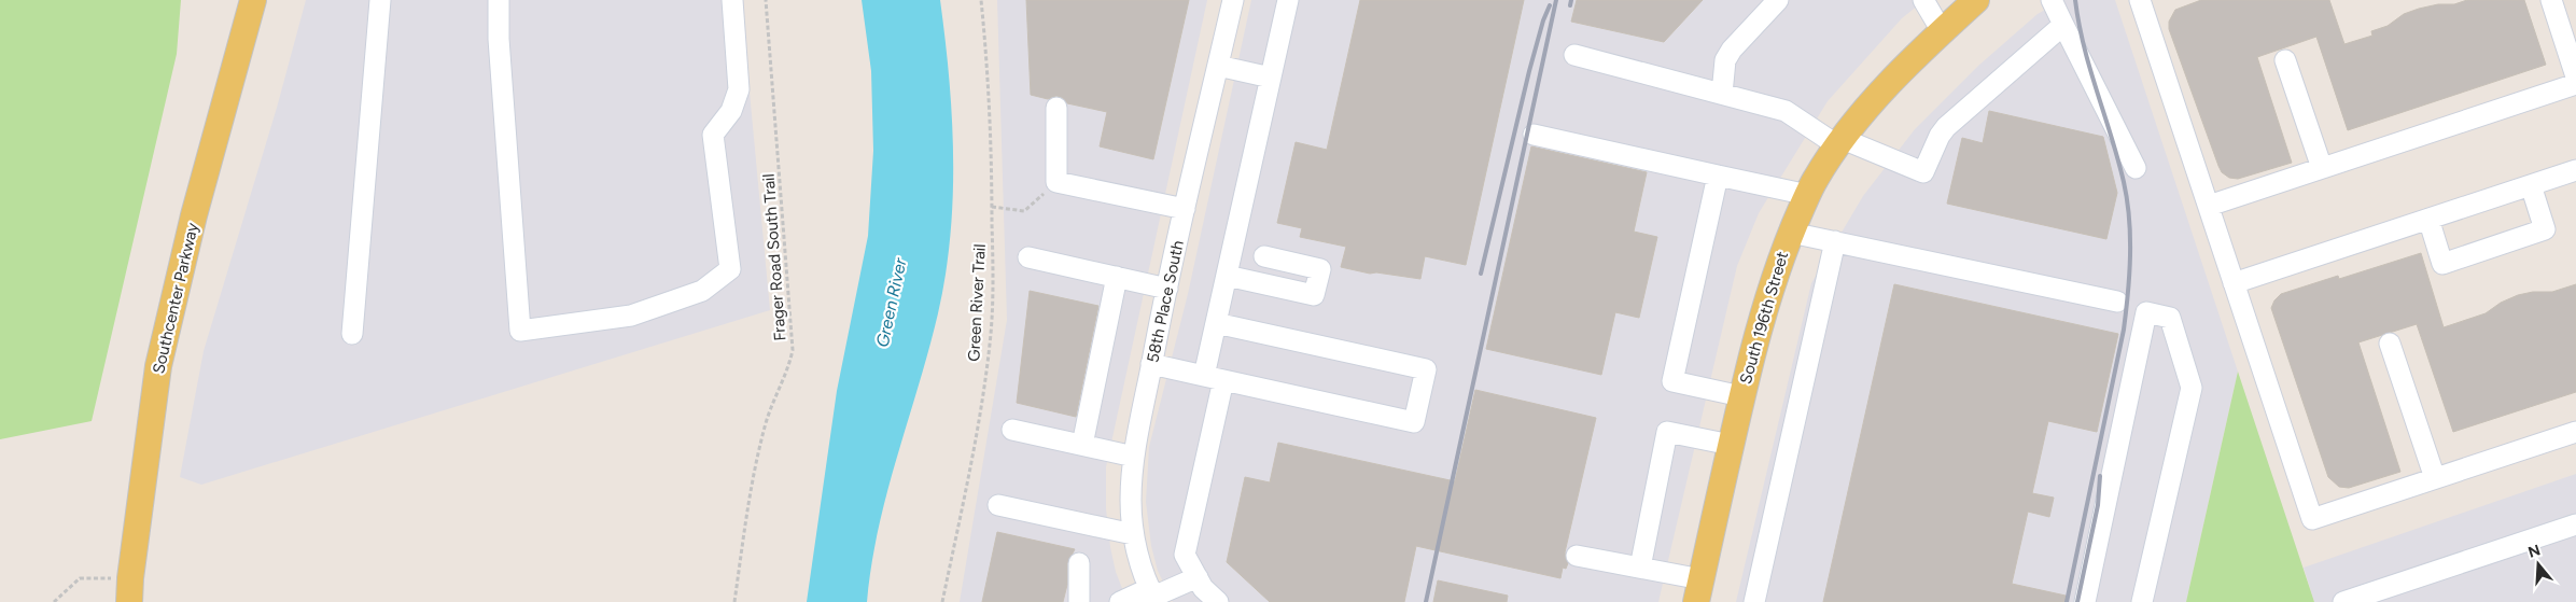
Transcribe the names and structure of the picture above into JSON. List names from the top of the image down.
{
  "streets": {
    "main road": ["Southcenter Parkway", "South 196th Street"],
    "street": ["58th Place South"],
    "path": ["Frager Road South Trail", "Green River Trail"]
  },
  "water": ["Green River"],
  "north": "top"
}
